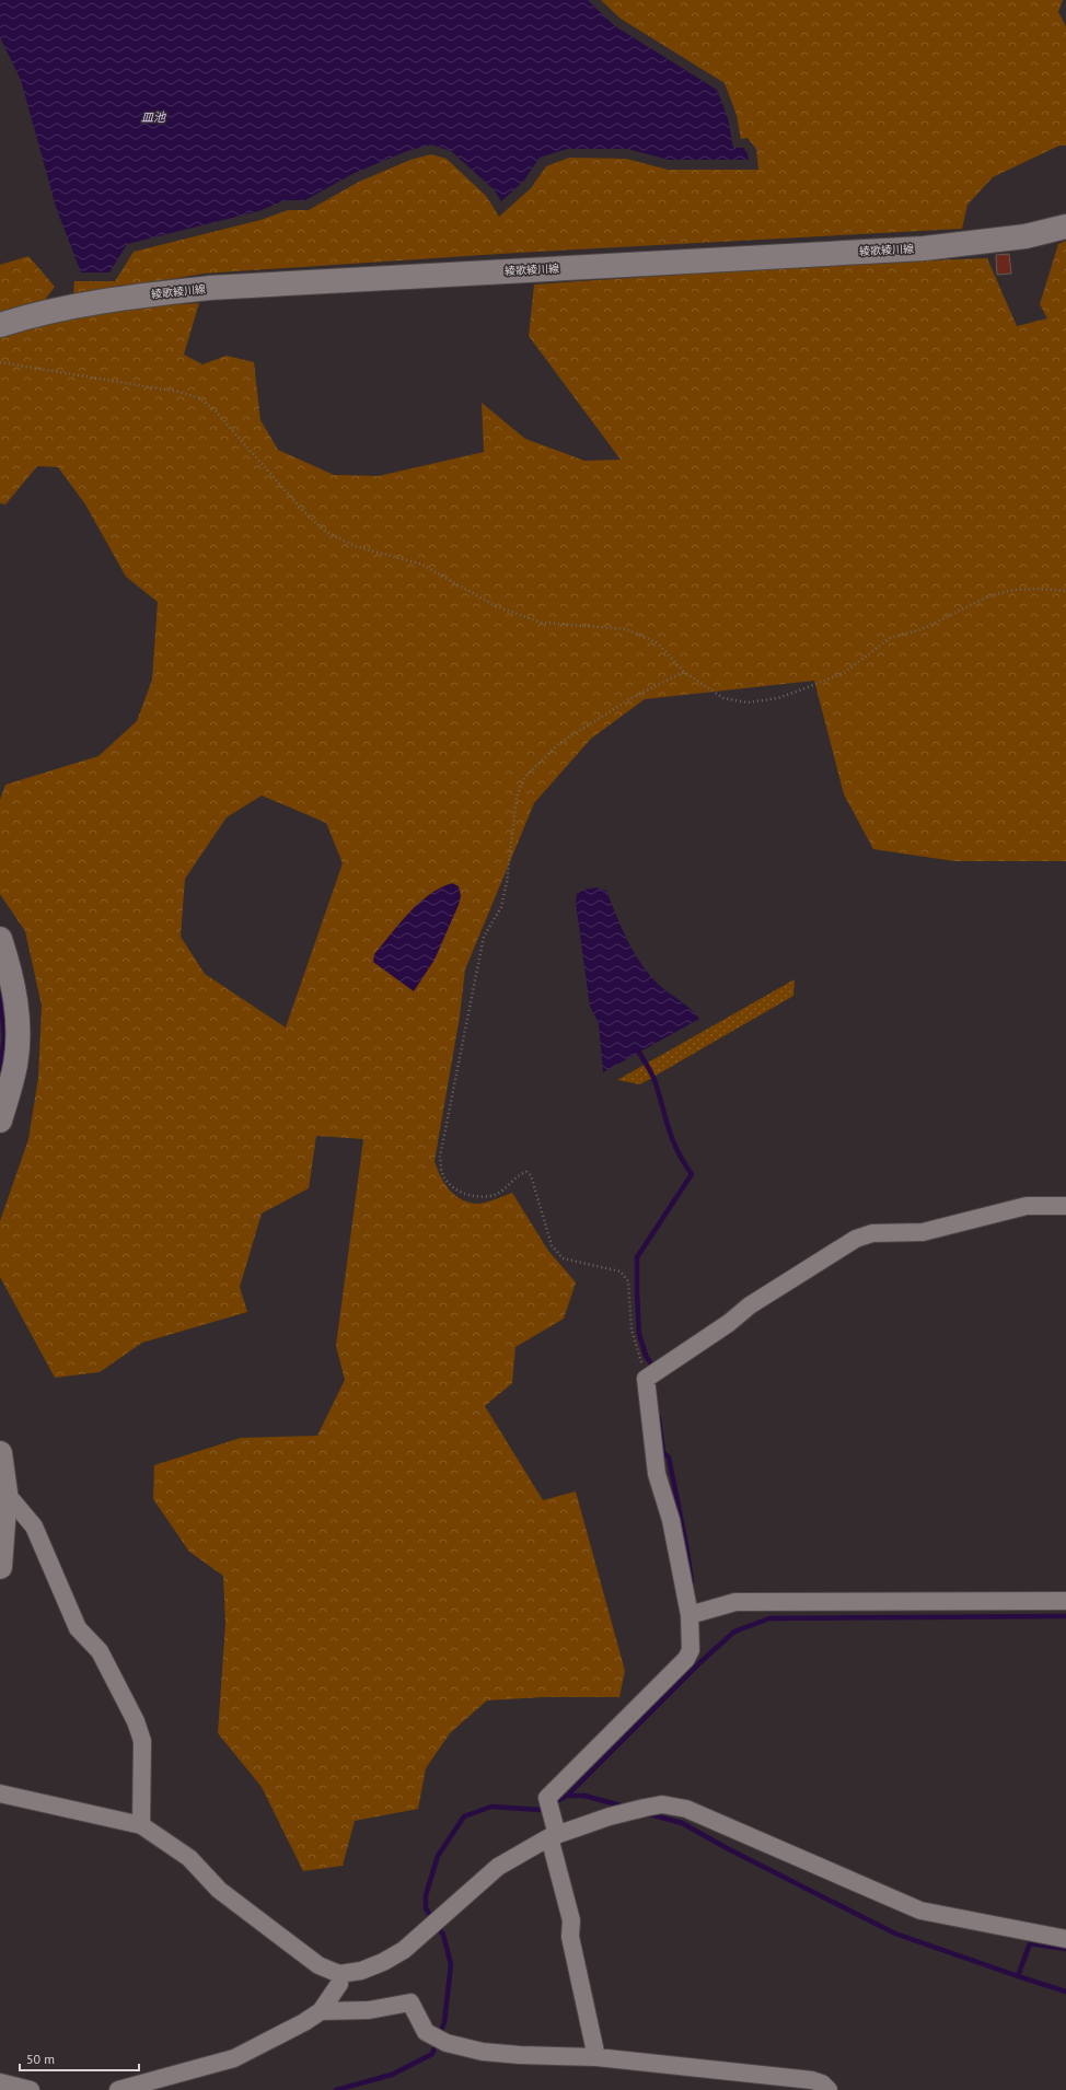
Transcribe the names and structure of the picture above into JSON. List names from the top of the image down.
{
  "streets": {
    "main road": ["綾歌綾川線"]
  },
  "water": ["皿池"],
  "scale_bar": "50 m"
}
